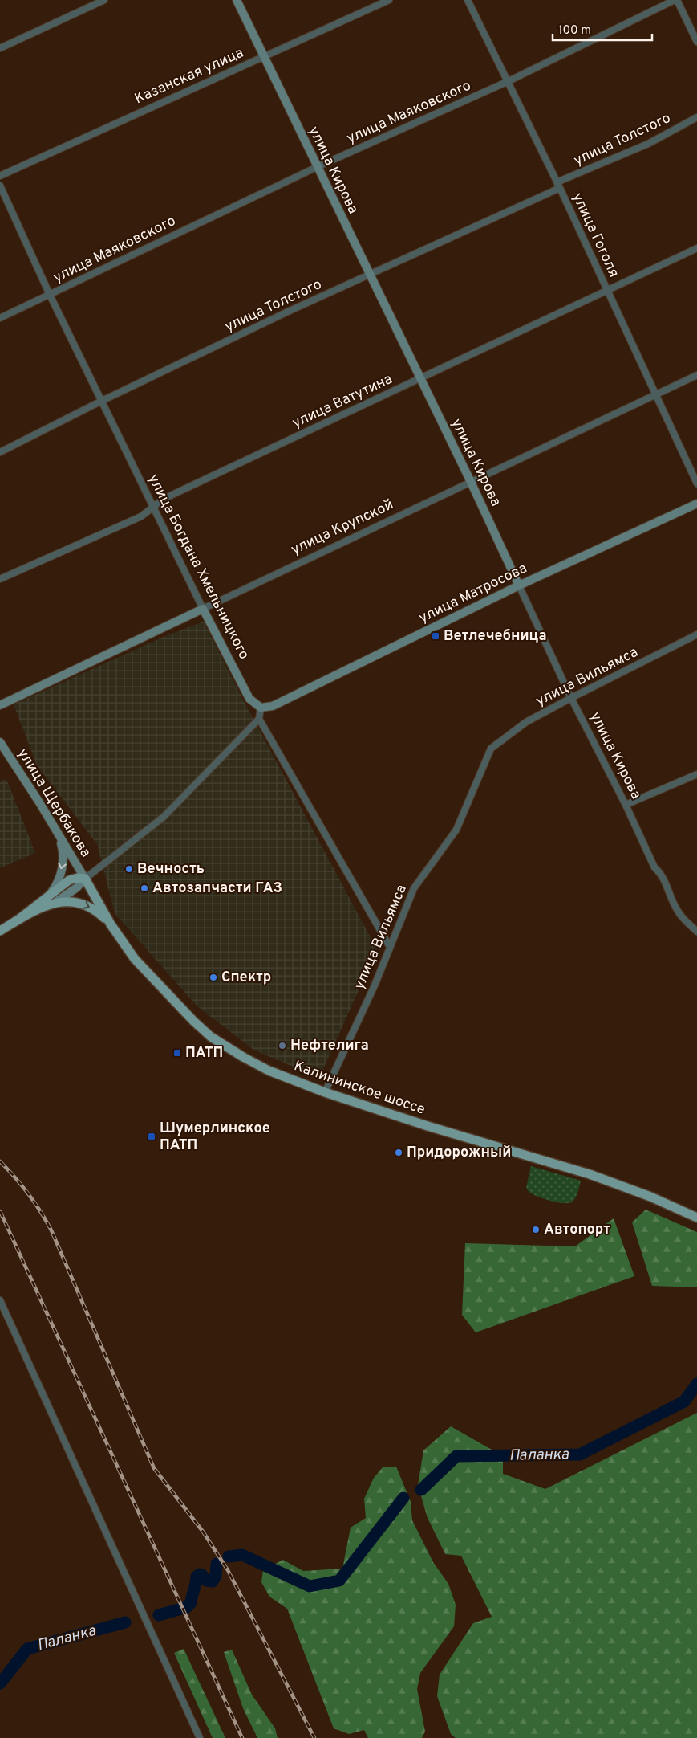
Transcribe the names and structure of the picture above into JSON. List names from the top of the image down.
{
  "streets": {
    "main road": ["Калининское шоссе"],
    "street": [
      "Казанская улица",
      "улица Маяковского",
      "улица Толстого",
      "улица Кирова",
      "улица Гоголя",
      "улица Ватутина",
      "улица Крупской",
      "улица Богдана Хмельницкого",
      "улица Матросова",
      "улица Вильямса",
      "улица Щербакова"
    ]
  },
  "crossings": [
    ["Казанская улица", "улица Кирова"],
    ["улица Маяковского", "улица Кирова"],
    ["улица Маяковского", "улица Гоголя"],
    ["улица Маяковского", "улица Богдана Хмельницкого"],
    ["улица Толстого", "улица Кирова"],
    ["улица Толстого", "улица Гоголя"],
    ["улица Толстого", "улица Богдана Хмельницкого"],
    ["улица Кирова", "улица Ватутина"],
    ["улица Кирова", "улица Крупской"],
    ["улица Кирова", "улица Матросова"],
    ["улица Кирова", "улица Вильямса"],
    ["улица Гоголя", "улица Ватутина"],
    ["улица Гоголя", "улица Крупской"],
    ["улица Ватутина", "улица Богдана Хмельницкого"],
    ["улица Крупской", "улица Богдана Хмельницкого"],
    ["улица Богдана Хмельницкого", "улица Матросова"],
    ["улица Вильямса", "Калининское шоссе"],
    ["улица Щербакова", "Калининское шоссе"]
  ],
  "water": ["Паланка"],
  "places": {
    "transit": ["Ветлечебница", "ПАТП", "Шумерлинское ПАТП"],
    "other": [
      "Вечность",
      "Автозапчасти ГАЗ",
      "Спектр",
      "Нефтелига",
      "Придорожный",
      "Автопорт"
    ]
  },
  "scale_bar": "100 m"
}
